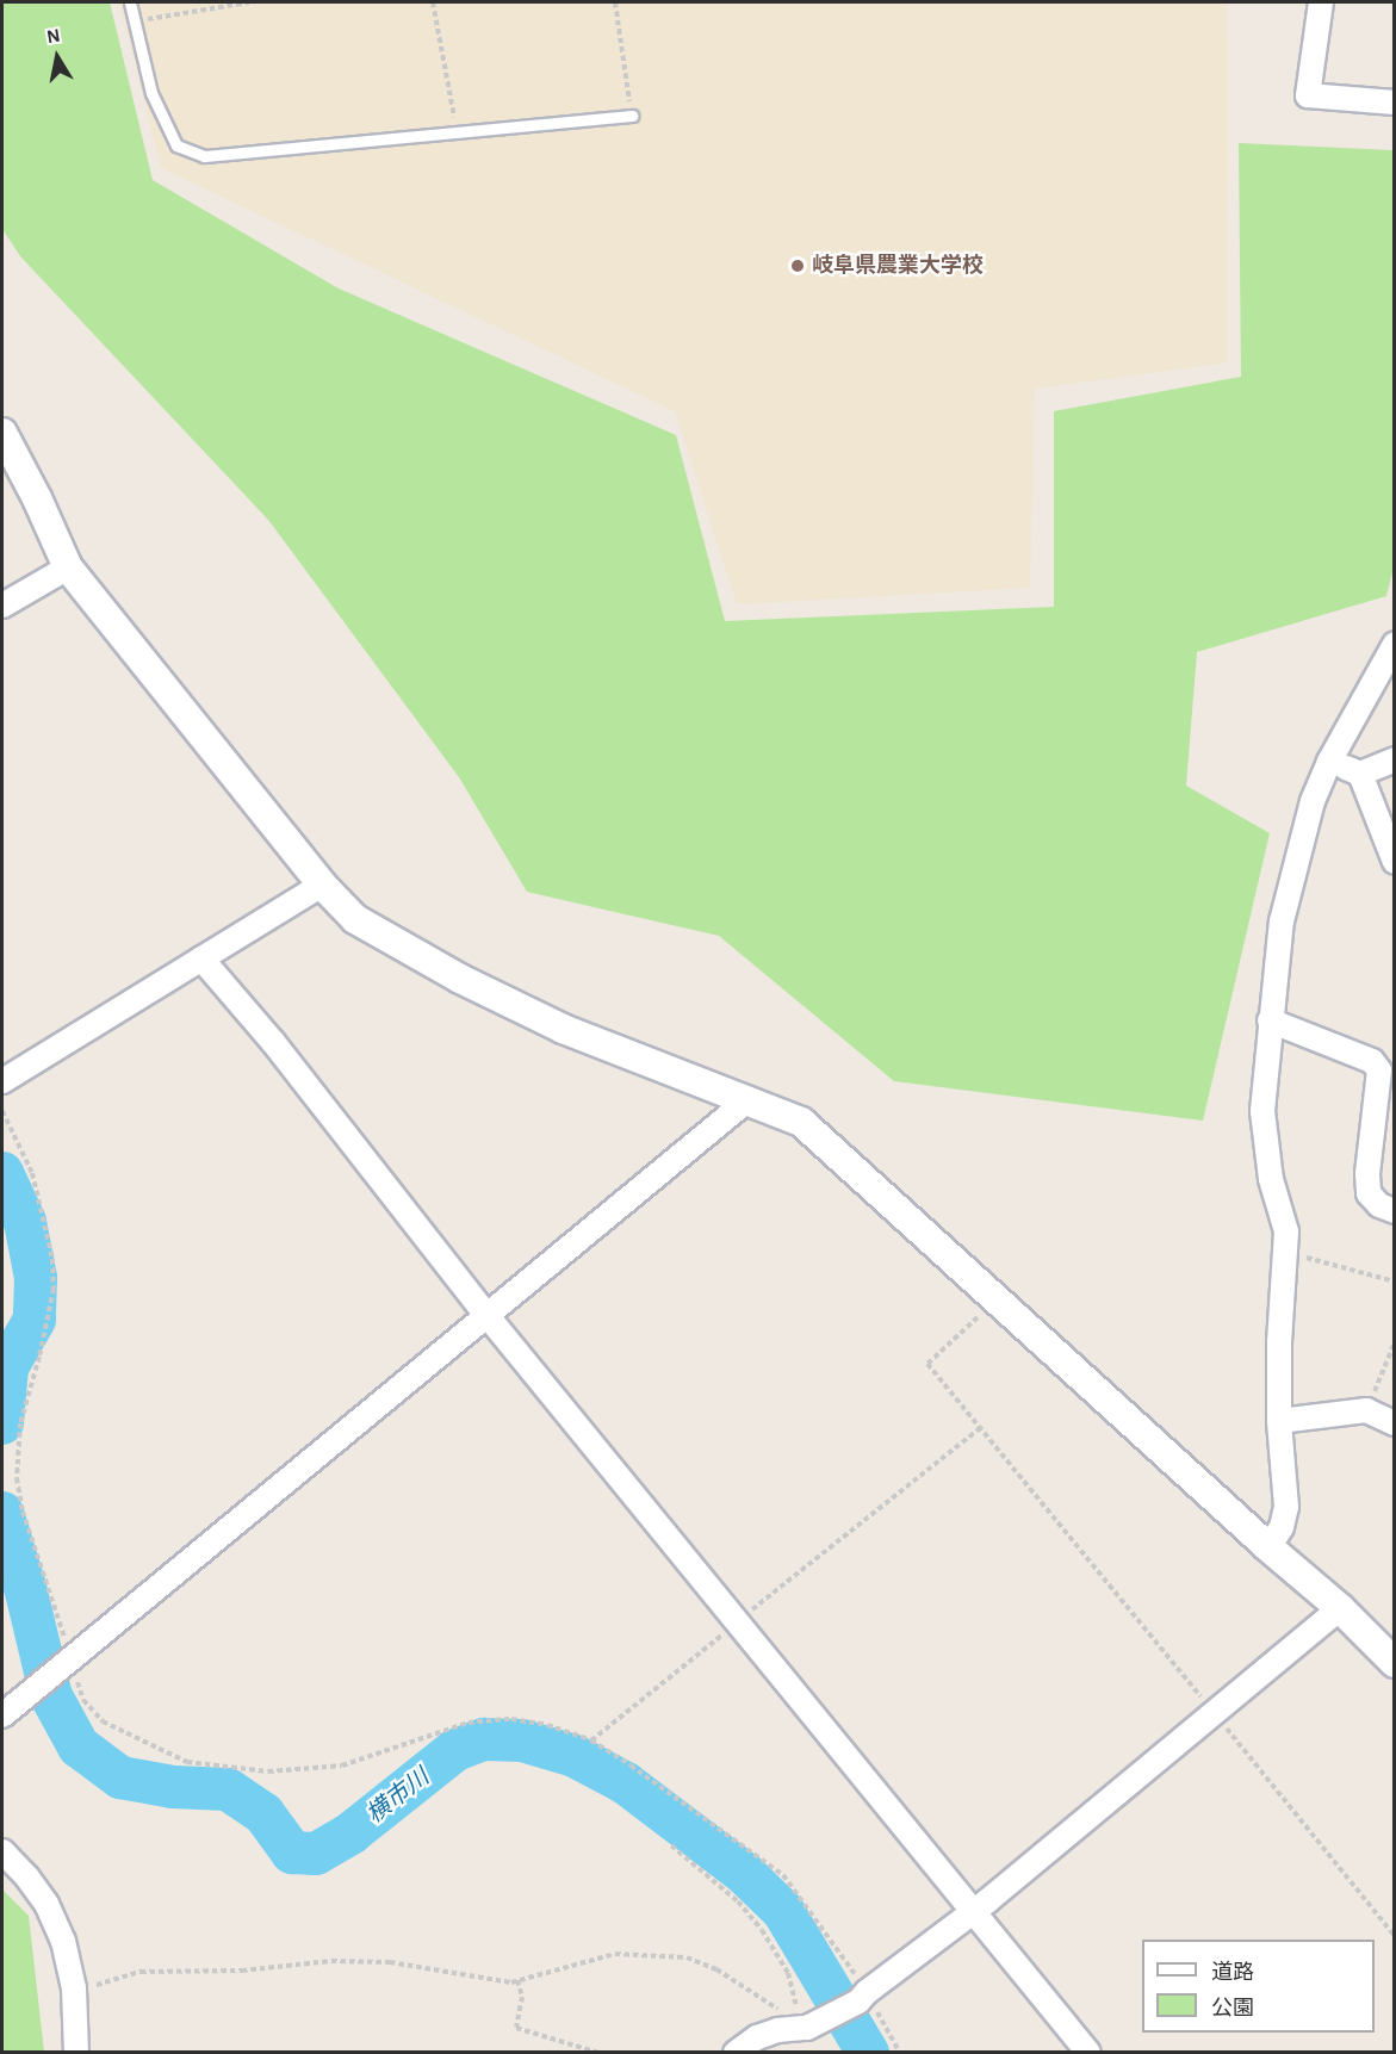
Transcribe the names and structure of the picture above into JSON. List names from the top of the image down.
{
  "water": ["横市川"],
  "places": ["岐阜県農業大学校"],
  "legend": ["道路", "公園"],
  "north": "top"
}
